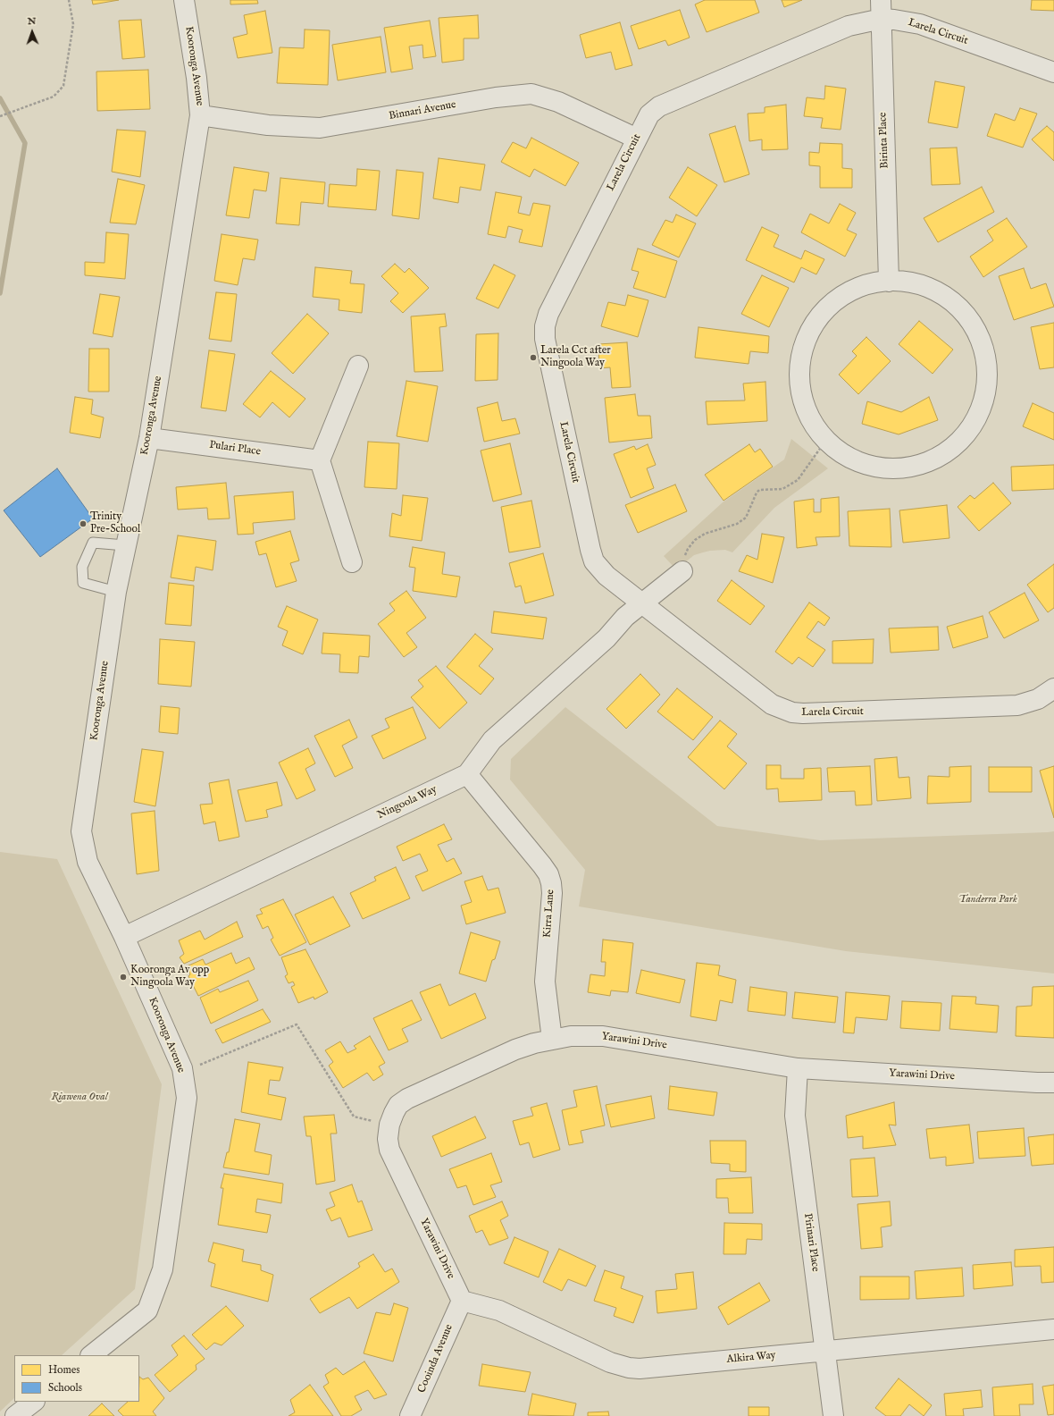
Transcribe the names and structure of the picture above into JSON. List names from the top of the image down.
{
  "streets": {
    "street": [
      "Larela Circuit",
      "Kooronga Avenue",
      "Binnari Avenue",
      "Birinta Place",
      "Pulari Place",
      "Ningoola Way",
      "Kirra Lane",
      "Yarawini Drive",
      "Pirinari Place",
      "Alkira Way",
      "Cooinda Avenue"
    ]
  },
  "crossings": [
    ["Larela Circuit", "Binnari Avenue"],
    ["Larela Circuit", "Birinta Place"],
    ["Larela Circuit", "Ningoola Way"],
    ["Kooronga Avenue", "Binnari Avenue"],
    ["Kooronga Avenue", "Pulari Place"],
    ["Kooronga Avenue", "Ningoola Way"],
    ["Ningoola Way", "Kirra Lane"],
    ["Kirra Lane", "Yarawini Drive"],
    ["Yarawini Drive", "Pirinari Place"],
    ["Yarawini Drive", "Alkira Way"],
    ["Yarawini Drive", "Cooinda Avenue"],
    ["Pirinari Place", "Alkira Way"],
    ["Alkira Way", "Cooinda Avenue"]
  ],
  "parks": ["Tanderra Park", "Riawena Oval"],
  "places": ["Larela Cct after Ningoola Way", "Trinity Pre-School", "Kooronga Av opp Ningoola Way"],
  "legend": ["Homes", "Schools"],
  "north": "top"
}
